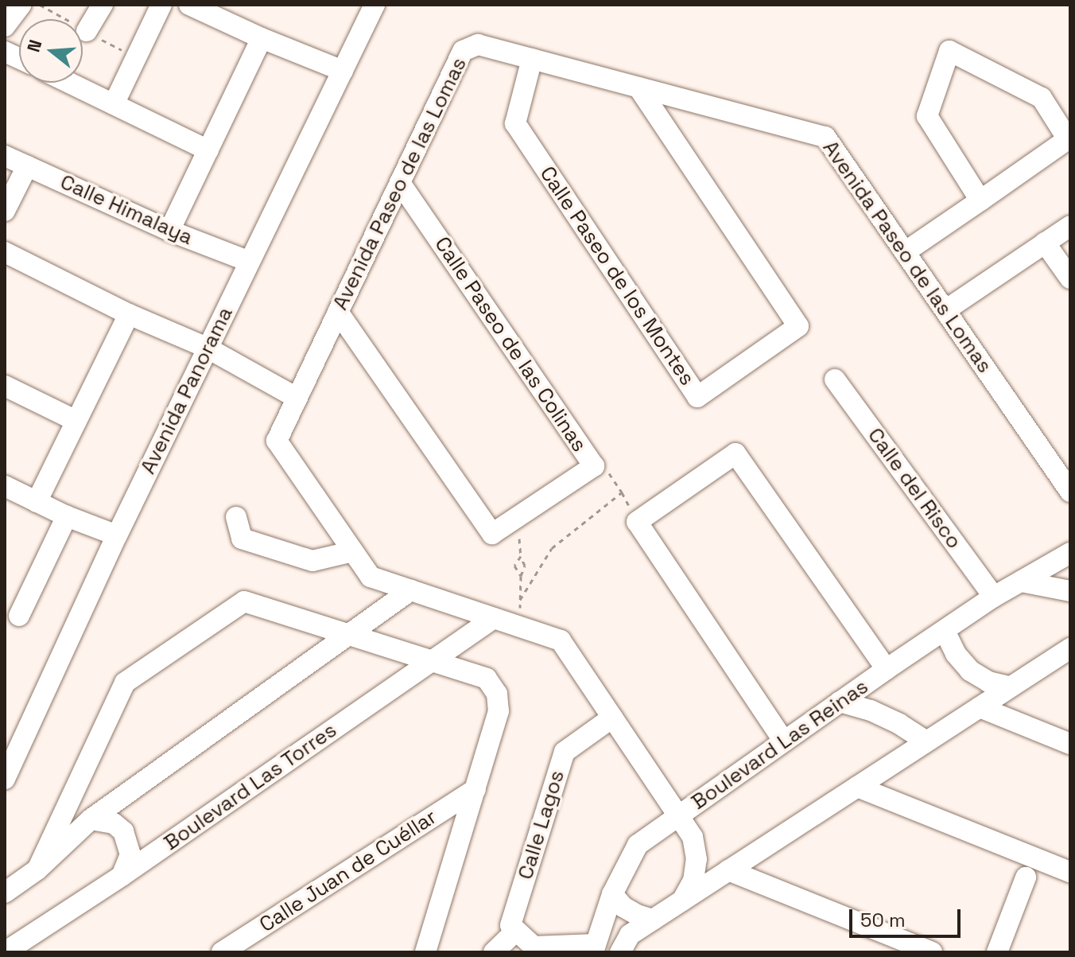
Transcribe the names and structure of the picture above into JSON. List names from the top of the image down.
{
  "streets": {
    "street": [
      "Avenida Paseo de las Lomas",
      "Calle Himalaya",
      "Calle Paseo de los Montes",
      "Calle Paseo de las Colinas",
      "Avenida Panorama",
      "Calle del Risco",
      "Boulevard Las Reinas",
      "Boulevard Las Torres",
      "Calle Lagos",
      "Calle Juan de Cuéllar"
    ]
  },
  "crossings": [
    ["Avenida Paseo de las Lomas", "Calle Paseo de los Montes"],
    ["Avenida Paseo de las Lomas", "Calle Paseo de las Colinas"],
    ["Avenida Paseo de las Lomas", "Boulevard Las Reinas"],
    ["Avenida Paseo de las Lomas", "Boulevard Las Torres"],
    ["Avenida Paseo de las Lomas", "Calle Lagos"],
    ["Calle Himalaya", "Avenida Panorama"],
    ["Calle del Risco", "Boulevard Las Reinas"]
  ],
  "scale_bar": "50 m",
  "north": "left"
}
